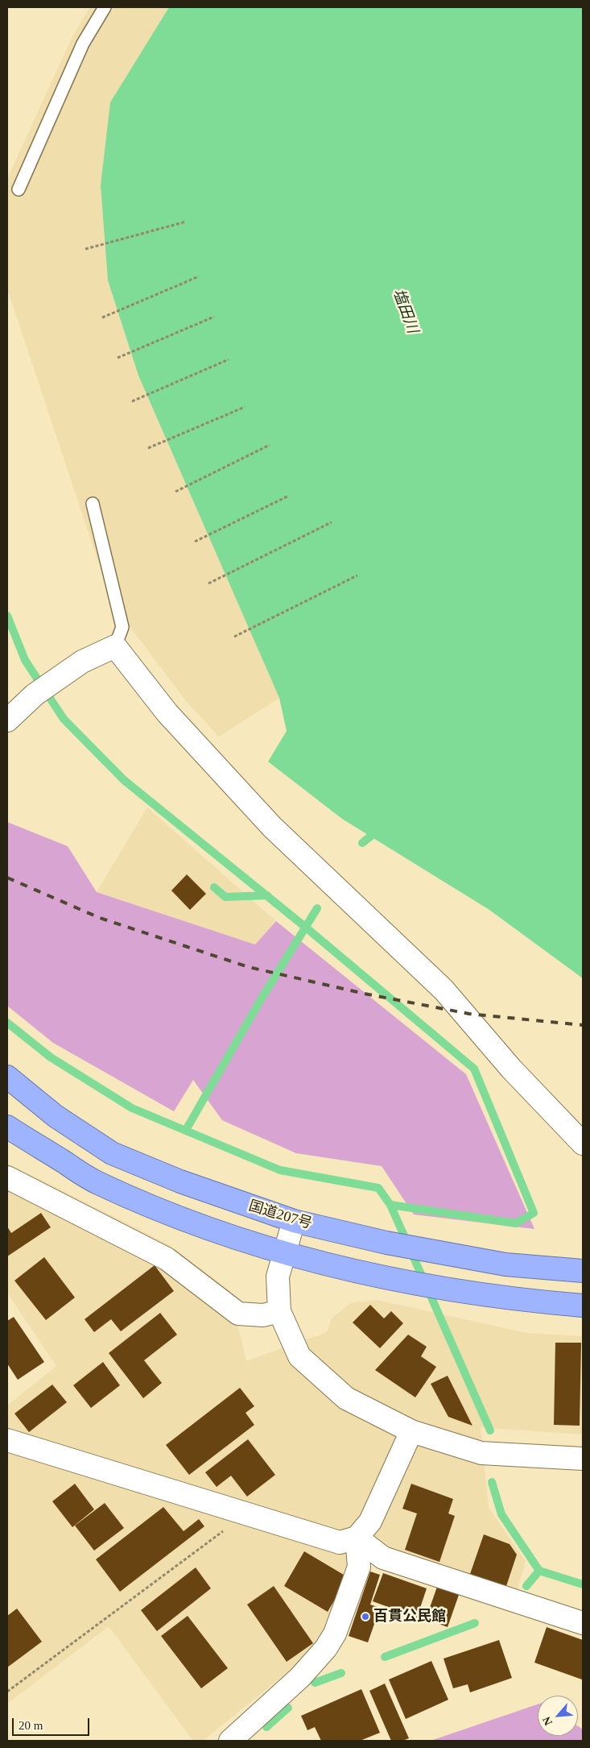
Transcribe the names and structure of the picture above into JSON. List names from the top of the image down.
{
  "streets": {
    "highway": ["国道207号"]
  },
  "water": ["塩田川"],
  "places": ["百貫公民館"],
  "scale_bar": "20 m",
  "north": "bottom left"
}
